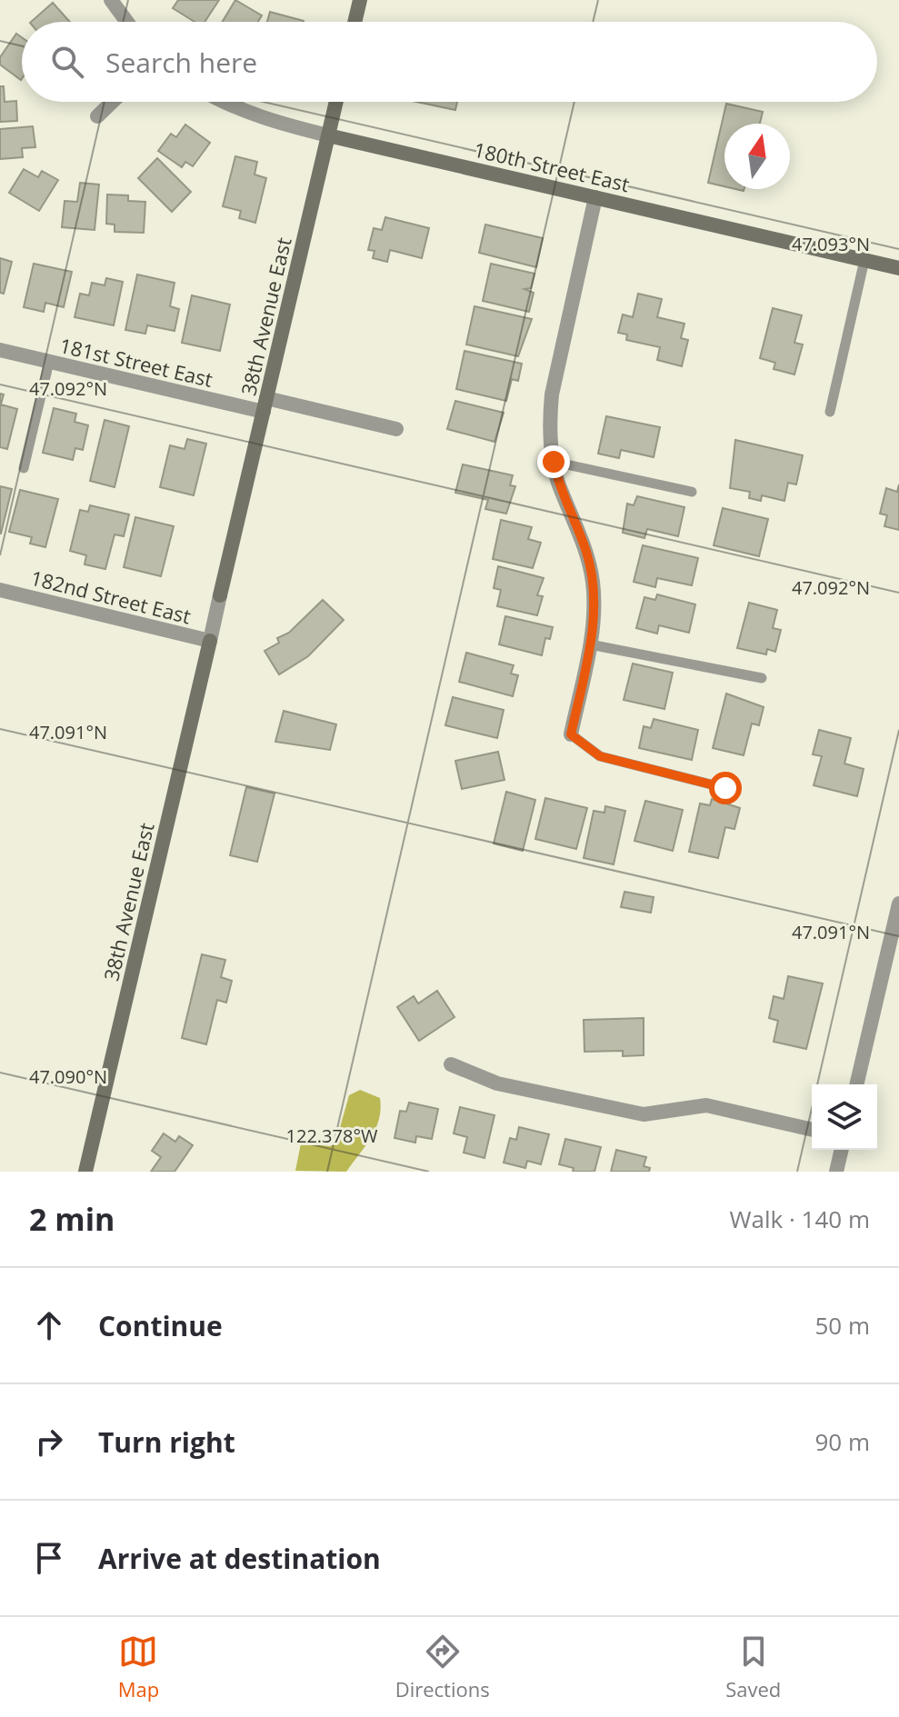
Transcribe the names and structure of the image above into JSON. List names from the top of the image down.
{
  "streets": {
    "street": [
      "180th Street East",
      "38th Avenue East",
      "181st Street East",
      "182nd Street East"
    ]
  },
  "crossings": [
    ["180th Street East", "38th Avenue East"],
    ["38th Avenue East", "181st Street East"],
    ["38th Avenue East", "182nd Street East"]
  ],
  "north": "top",
  "page": {
    "search": "Search here",
    "heading": ["2 min", "Walk · 140 m"],
    "list": [
      ["Continue", "50 m"],
      ["Turn right", "90 m"],
      "Arrive at destination"
    ],
    "nav": ["Map", "Directions", "Saved"]
  },
  "coordinates": [
    "47.093°N",
    "47.092°N",
    "47.091°N",
    "47.090°N",
    "122.378°W"
  ]
}
